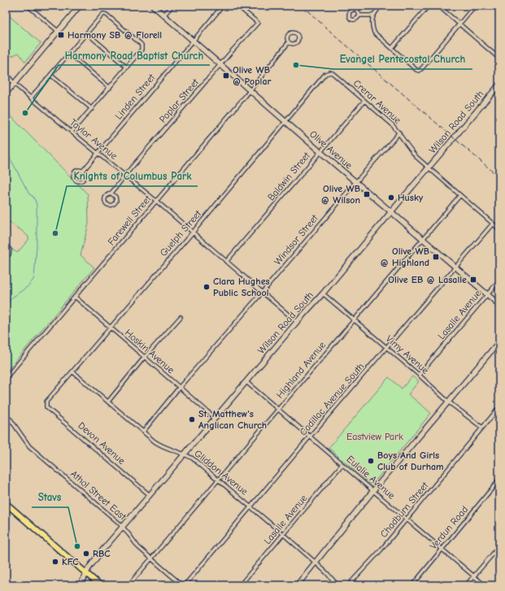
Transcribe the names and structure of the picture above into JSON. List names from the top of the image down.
{
  "streets": {
    "main road": ["Wilson Road South", "Olive Avenue"],
    "street": [
      "Linden Street",
      "Poplar Street",
      "Crerar Avenue",
      "Taylor Avenue",
      "Baldwin Street",
      "Farewell Street",
      "Guelph Street",
      "Windsor Street",
      "Lasalle Avenue",
      "Hoskin Avenue",
      "Vimy Avenue",
      "Highland Avenue",
      "Cadillac Avenue South",
      "Devon Avenue",
      "Gliddon Avenue",
      "Eulalie Avenue",
      "Athol Street East",
      "Chadburn Street",
      "Verdun Road"
    ]
  },
  "crossings": [
    ["Linden Street", "Taylor Avenue"],
    ["Linden Street", "Olive Avenue"],
    ["Poplar Street", "Taylor Avenue"],
    ["Poplar Street", "Olive Avenue"],
    ["Crerar Avenue", "Wilson Road South"],
    ["Crerar Avenue", "Baldwin Street"],
    ["Crerar Avenue", "Guelph Street"],
    ["Crerar Avenue", "Windsor Street"],
    ["Crerar Avenue", "Highland Avenue"],
    ["Crerar Avenue", "Cadillac Avenue South"],
    ["Wilson Road South", "Taylor Avenue"],
    ["Wilson Road South", "Olive Avenue"],
    ["Wilson Road South", "Hoskin Avenue"],
    ["Wilson Road South", "Vimy Avenue"],
    ["Wilson Road South", "Devon Avenue"],
    ["Wilson Road South", "Gliddon Avenue"],
    ["Wilson Road South", "Eulalie Avenue"],
    ["Wilson Road South", "Athol Street East"],
    ["Taylor Avenue", "Baldwin Street"],
    ["Taylor Avenue", "Farewell Street"],
    ["Taylor Avenue", "Guelph Street"],
    ["Taylor Avenue", "Windsor Street"],
    ["Olive Avenue", "Baldwin Street"],
    ["Olive Avenue", "Farewell Street"],
    ["Olive Avenue", "Guelph Street"],
    ["Olive Avenue", "Windsor Street"],
    ["Olive Avenue", "Lasalle Avenue"],
    ["Olive Avenue", "Highland Avenue"],
    ["Olive Avenue", "Cadillac Avenue South"],
    ["Farewell Street", "Hoskin Avenue"],
    ["Guelph Street", "Hoskin Avenue"],
    ["Guelph Street", "Devon Avenue"],
    ["Guelph Street", "Gliddon Avenue"],
    ["Windsor Street", "Hoskin Avenue"],
    ["Windsor Street", "Gliddon Avenue"],
    ["Lasalle Avenue", "Vimy Avenue"],
    ["Lasalle Avenue", "Gliddon Avenue"],
    ["Lasalle Avenue", "Eulalie Avenue"],
    ["Vimy Avenue", "Highland Avenue"],
    ["Vimy Avenue", "Cadillac Avenue South"],
    ["Vimy Avenue", "Chadburn Street"],
    ["Highland Avenue", "Gliddon Avenue"],
    ["Highland Avenue", "Eulalie Avenue"],
    ["Highland Avenue", "Athol Street East"],
    ["Cadillac Avenue South", "Gliddon Avenue"],
    ["Cadillac Avenue South", "Eulalie Avenue"],
    ["Cadillac Avenue South", "Athol Street East"],
    ["Eulalie Avenue", "Chadburn Street"],
    ["Eulalie Avenue", "Verdun Road"]
  ],
  "parks": ["Eastview Park"],
  "places": {
    "transit": [
      "Harmony SB @ Florell",
      "Olive WB @ Poplar",
      "Olive WB @ Wilson",
      "Olive WB @ Highland",
      "Olive EB @ Lasalle"
    ],
    "other": [
      "Evangel Pentecostal Church",
      "Harmony Road Baptist Church",
      "Husky",
      "Knights of Columbus Park",
      "Clara Hughes Public School",
      "St. Matthew's Anglican Church",
      "Boys And Girls Club of Durham",
      "Stavs",
      "RBC",
      "KFC"
    ]
  }
}
